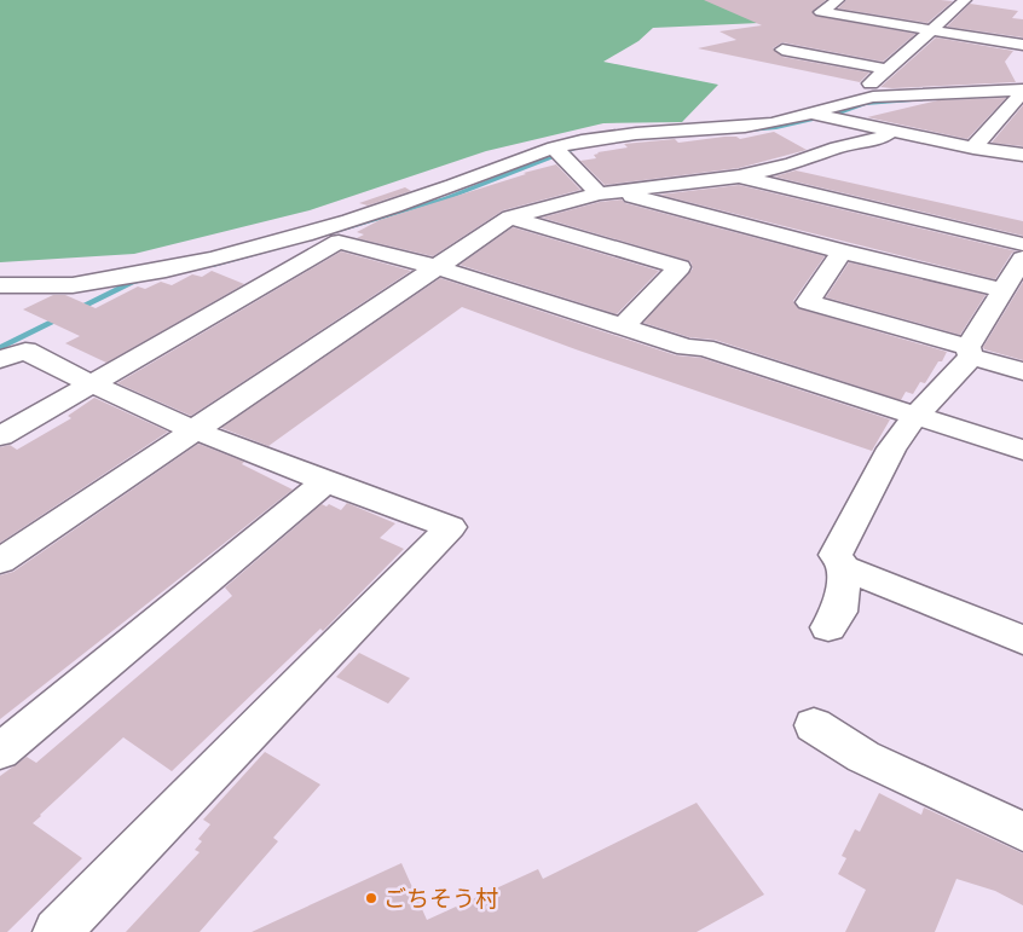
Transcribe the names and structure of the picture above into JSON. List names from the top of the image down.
{
  "places": ["ごちそう村"]
}
